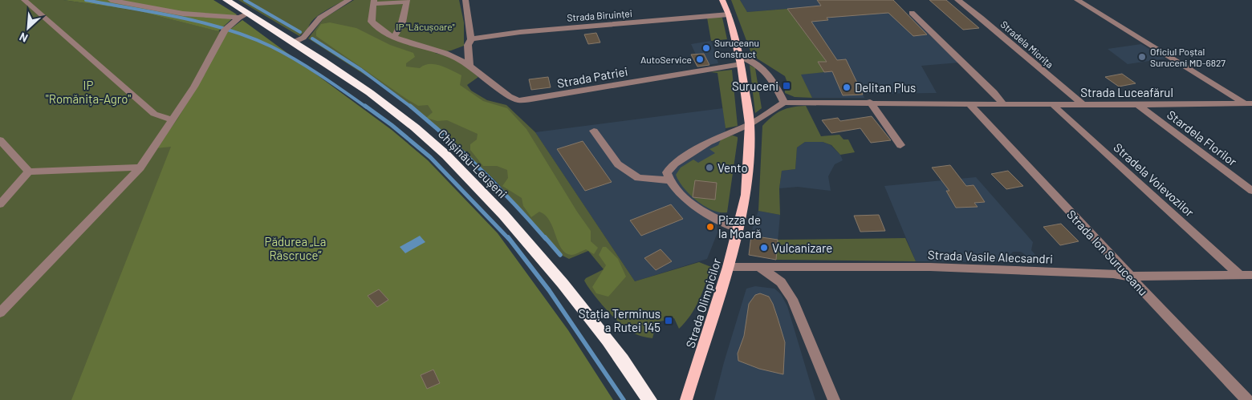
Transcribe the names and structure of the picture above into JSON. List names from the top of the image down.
{
  "streets": {
    "highway": ["Chișinău-Leușeni"],
    "main road": ["Strada Olimpicilor"],
    "street": [
      "Strada Biruinței",
      "Stradela Miorița",
      "Strada Patriei",
      "Strada Luceafărul",
      "Stardela Florilor",
      "Stradela Voievozilor",
      "Strada Ion Suruceanu",
      "Strada Vasile Alecsandri"
    ]
  },
  "crossings": [
    ["Strada Biruinței", "Strada Olimpicilor"],
    ["Stradela Miorița", "Strada Luceafărul"],
    ["Strada Patriei", "Strada Olimpicilor"],
    ["Strada Luceafărul", "Stardela Florilor"],
    ["Strada Luceafărul", "Stradela Voievozilor"],
    ["Strada Luceafărul", "Strada Ion Suruceanu"],
    ["Strada Luceafărul", "Strada Olimpicilor"],
    ["Stradela Voievozilor", "Strada Vasile Alecsandri"],
    ["Strada Ion Suruceanu", "Strada Vasile Alecsandri"],
    ["Strada Vasile Alecsandri", "Strada Olimpicilor"]
  ],
  "parks": ["IP \"Lăcușoare\"", "IP \"Romănița-Agro\"", "Pădurea „La Răscruce”"],
  "places": {
    "other": [
      "Suruceanu Construct",
      "Oficiul Poștal Suruceni MD-6827",
      "AutoService",
      "Delitan Plus",
      "Vento",
      "Pizza de la Moară",
      "Vulcanizare"
    ],
    "transit": ["Suruceni", "Stația Terminus a Rutei 145"]
  },
  "north": "bottom left"
}
